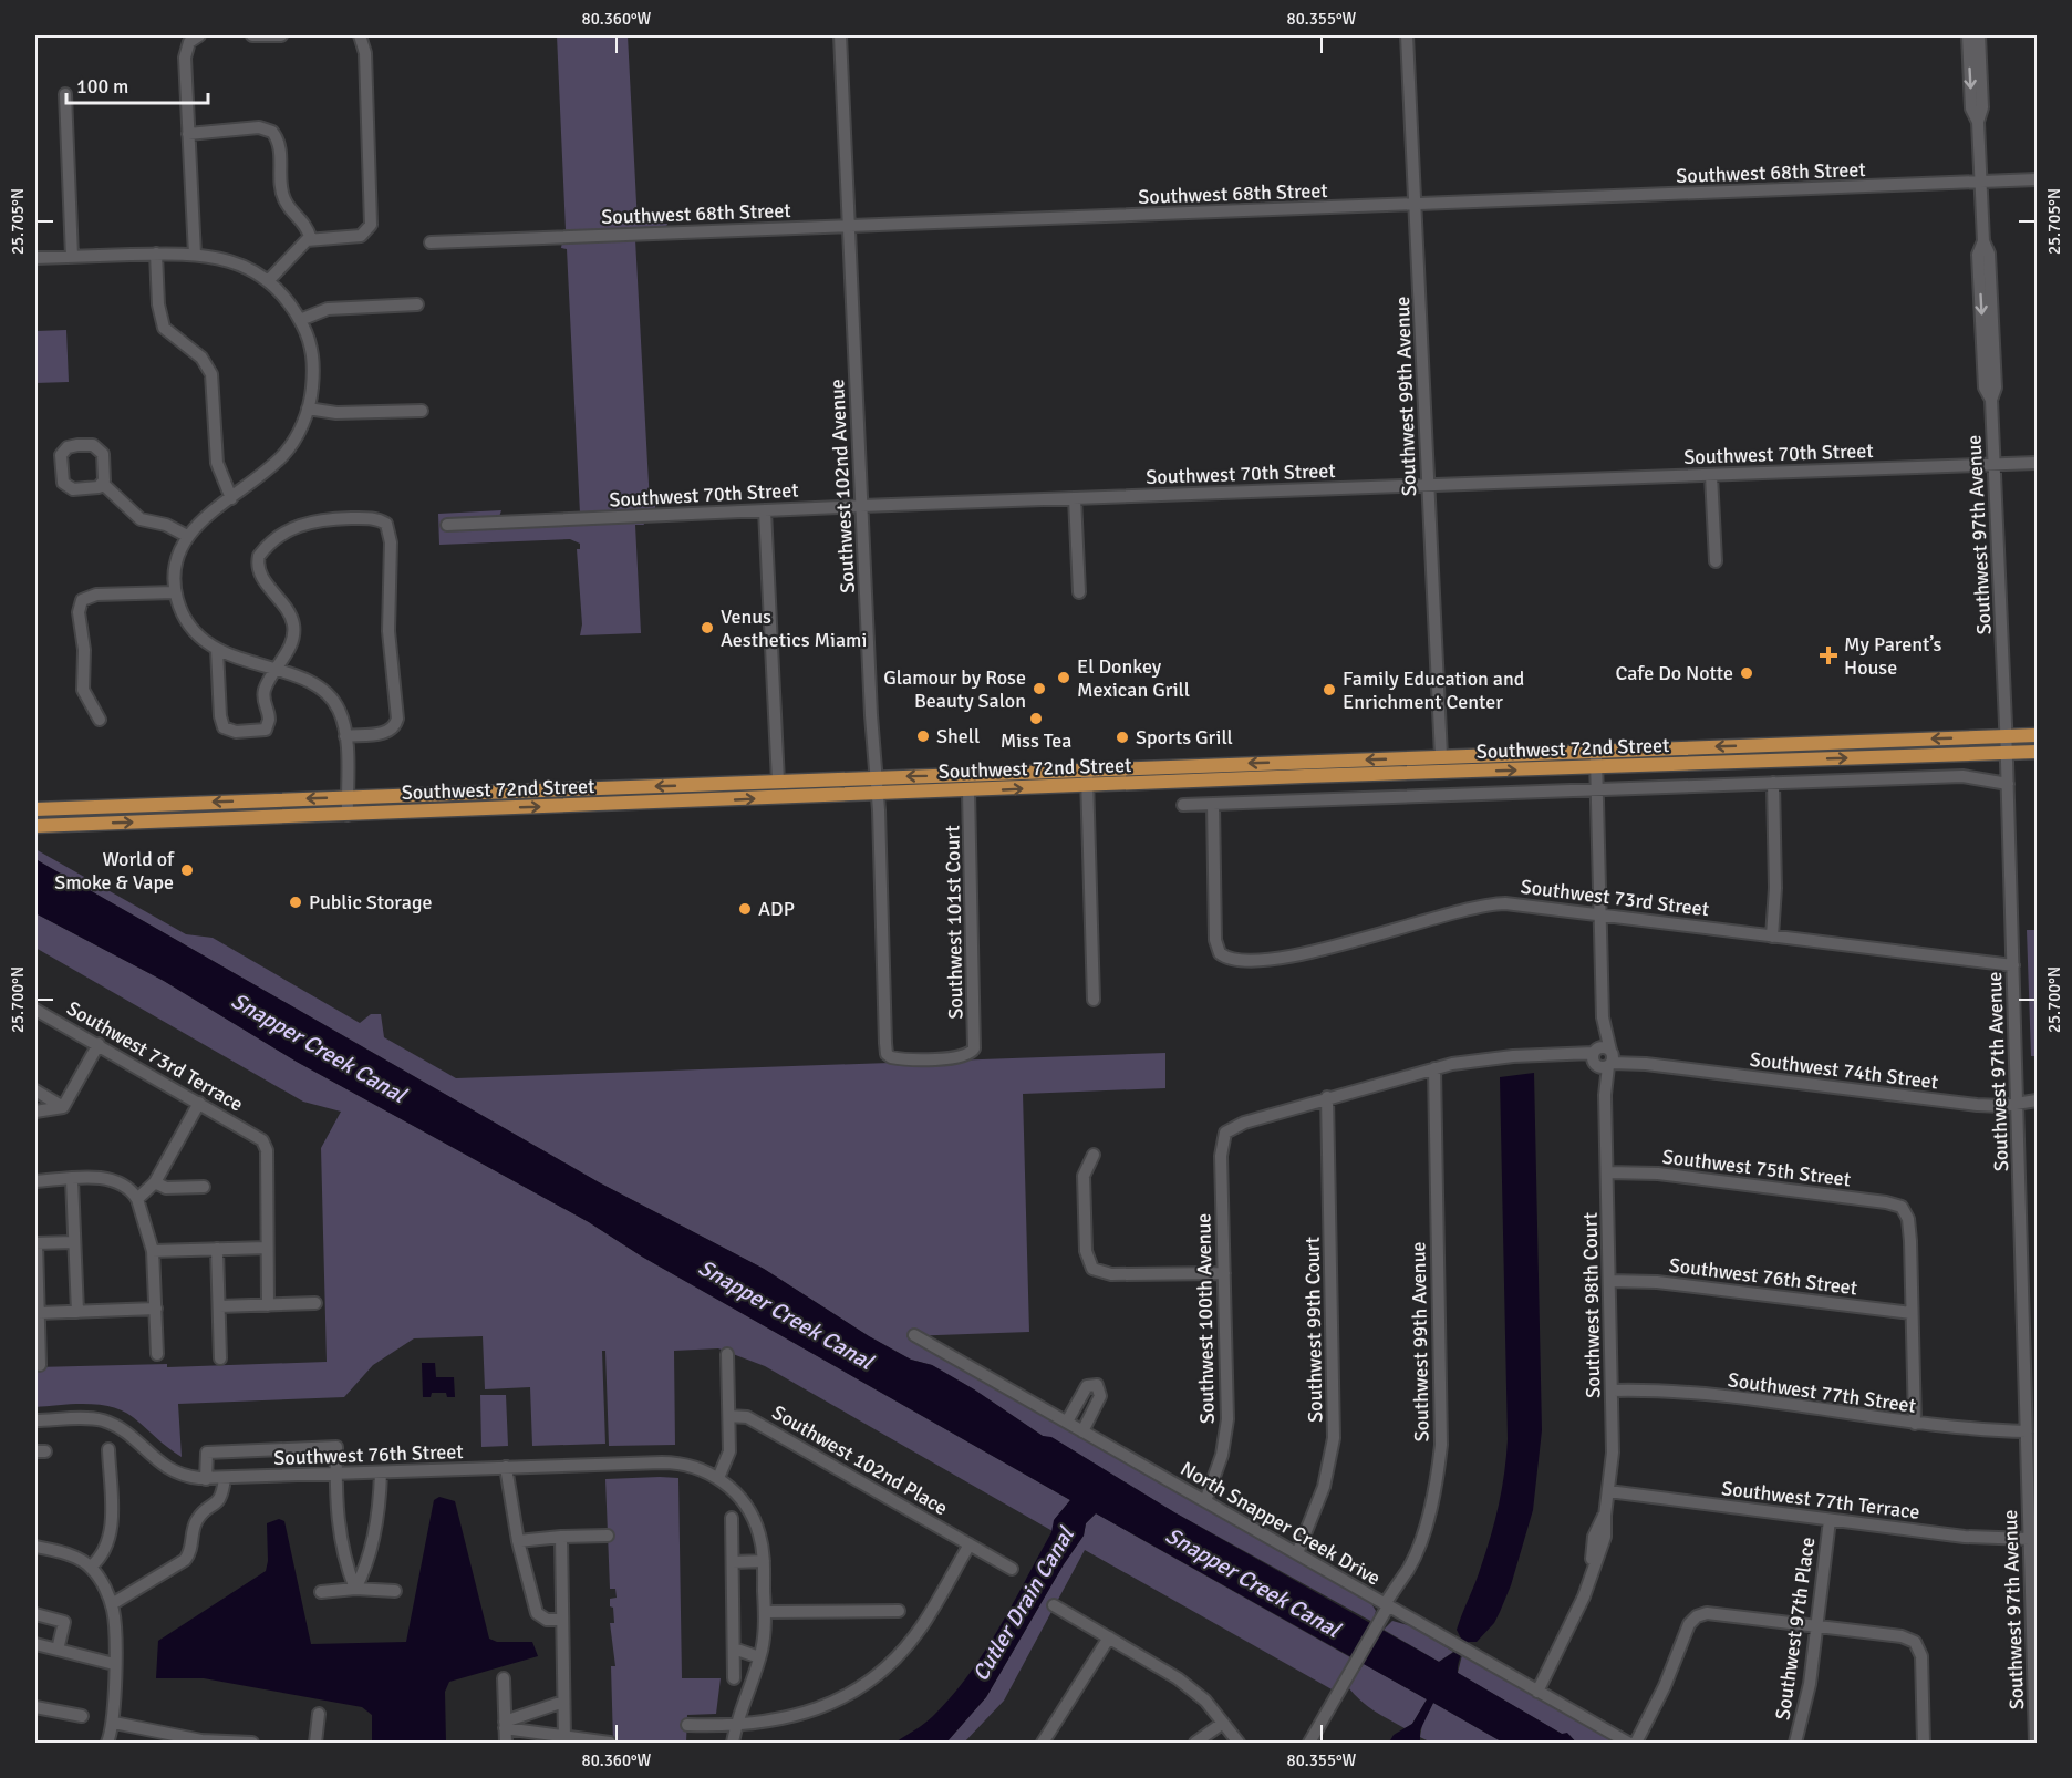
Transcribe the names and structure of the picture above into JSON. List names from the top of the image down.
{
  "streets": {
    "main road": ["Southwest 72nd Street"],
    "street": [
      "Southwest 68th Street",
      "Southwest 99th Avenue",
      "Southwest 70th Street",
      "Southwest 102nd Avenue",
      "Southwest 97th Avenue",
      "Southwest 73rd Street",
      "Southwest 101st Court",
      "Southwest 73rd Terrace",
      "Southwest 74th Street",
      "Southwest 75th Street",
      "Southwest 76th Street",
      "Southwest 98th Court",
      "Southwest 100th Avenue",
      "Southwest 99th Court",
      "Southwest 77th Street",
      "Southwest 102nd Place",
      "Southwest 77th Terrace",
      "North Snapper Creek Drive",
      "Southwest 97th Place"
    ]
  },
  "crossings": [
    ["Southwest 68th Street", "Southwest 99th Avenue"],
    ["Southwest 68th Street", "Southwest 102nd Avenue"],
    ["Southwest 68th Street", "Southwest 97th Avenue"],
    ["Southwest 99th Avenue", "Southwest 70th Street"],
    ["Southwest 99th Avenue", "Southwest 72nd Street"],
    ["Southwest 99th Avenue", "Southwest 74th Street"],
    ["Southwest 99th Avenue", "North Snapper Creek Drive"],
    ["Southwest 70th Street", "Southwest 102nd Avenue"],
    ["Southwest 70th Street", "Southwest 97th Avenue"],
    ["Southwest 102nd Avenue", "Southwest 72nd Street"],
    ["Southwest 102nd Avenue", "Southwest 101st Court"],
    ["Southwest 97th Avenue", "Southwest 72nd Street"],
    ["Southwest 97th Avenue", "Southwest 73rd Street"],
    ["Southwest 97th Avenue", "Southwest 74th Street"],
    ["Southwest 97th Avenue", "Southwest 77th Street"],
    ["Southwest 97th Avenue", "Southwest 77th Terrace"],
    ["Southwest 72nd Street", "Southwest 73rd Street"],
    ["Southwest 72nd Street", "Southwest 101st Court"],
    ["Southwest 72nd Street", "Southwest 98th Court"],
    ["Southwest 73rd Street", "Southwest 98th Court"],
    ["Southwest 74th Street", "Southwest 98th Court"],
    ["Southwest 74th Street", "Southwest 100th Avenue"],
    ["Southwest 74th Street", "Southwest 99th Court"],
    ["Southwest 75th Street", "Southwest 76th Street"],
    ["Southwest 75th Street", "Southwest 98th Court"],
    ["Southwest 76th Street", "Southwest 98th Court"],
    ["Southwest 98th Court", "Southwest 77th Street"],
    ["Southwest 98th Court", "Southwest 77th Terrace"],
    ["Southwest 98th Court", "North Snapper Creek Drive"],
    ["Southwest 100th Avenue", "North Snapper Creek Drive"],
    ["Southwest 99th Court", "North Snapper Creek Drive"],
    ["Southwest 77th Terrace", "Southwest 97th Place"]
  ],
  "water": ["Snapper Creek Canal", "Cutler Drain Canal"],
  "places": {
    "other": [
      "Venus Aesthetics Miami",
      "Cafe Do Notte",
      "El Donkey Mexican Grill",
      "Glamour by Rose Beauty Salon",
      "Family Education and Enrichment Center",
      "Miss Tea",
      "Shell",
      "Sports Grill",
      "World of Smoke & Vape",
      "Public Storage",
      "ADP"
    ],
    "health": ["My Parent’s House"]
  },
  "scale_bar": "100 m",
  "coordinates": [
    "80.360°W",
    "80.355°W",
    "25.705°N",
    "25.700°N"
  ]
}
